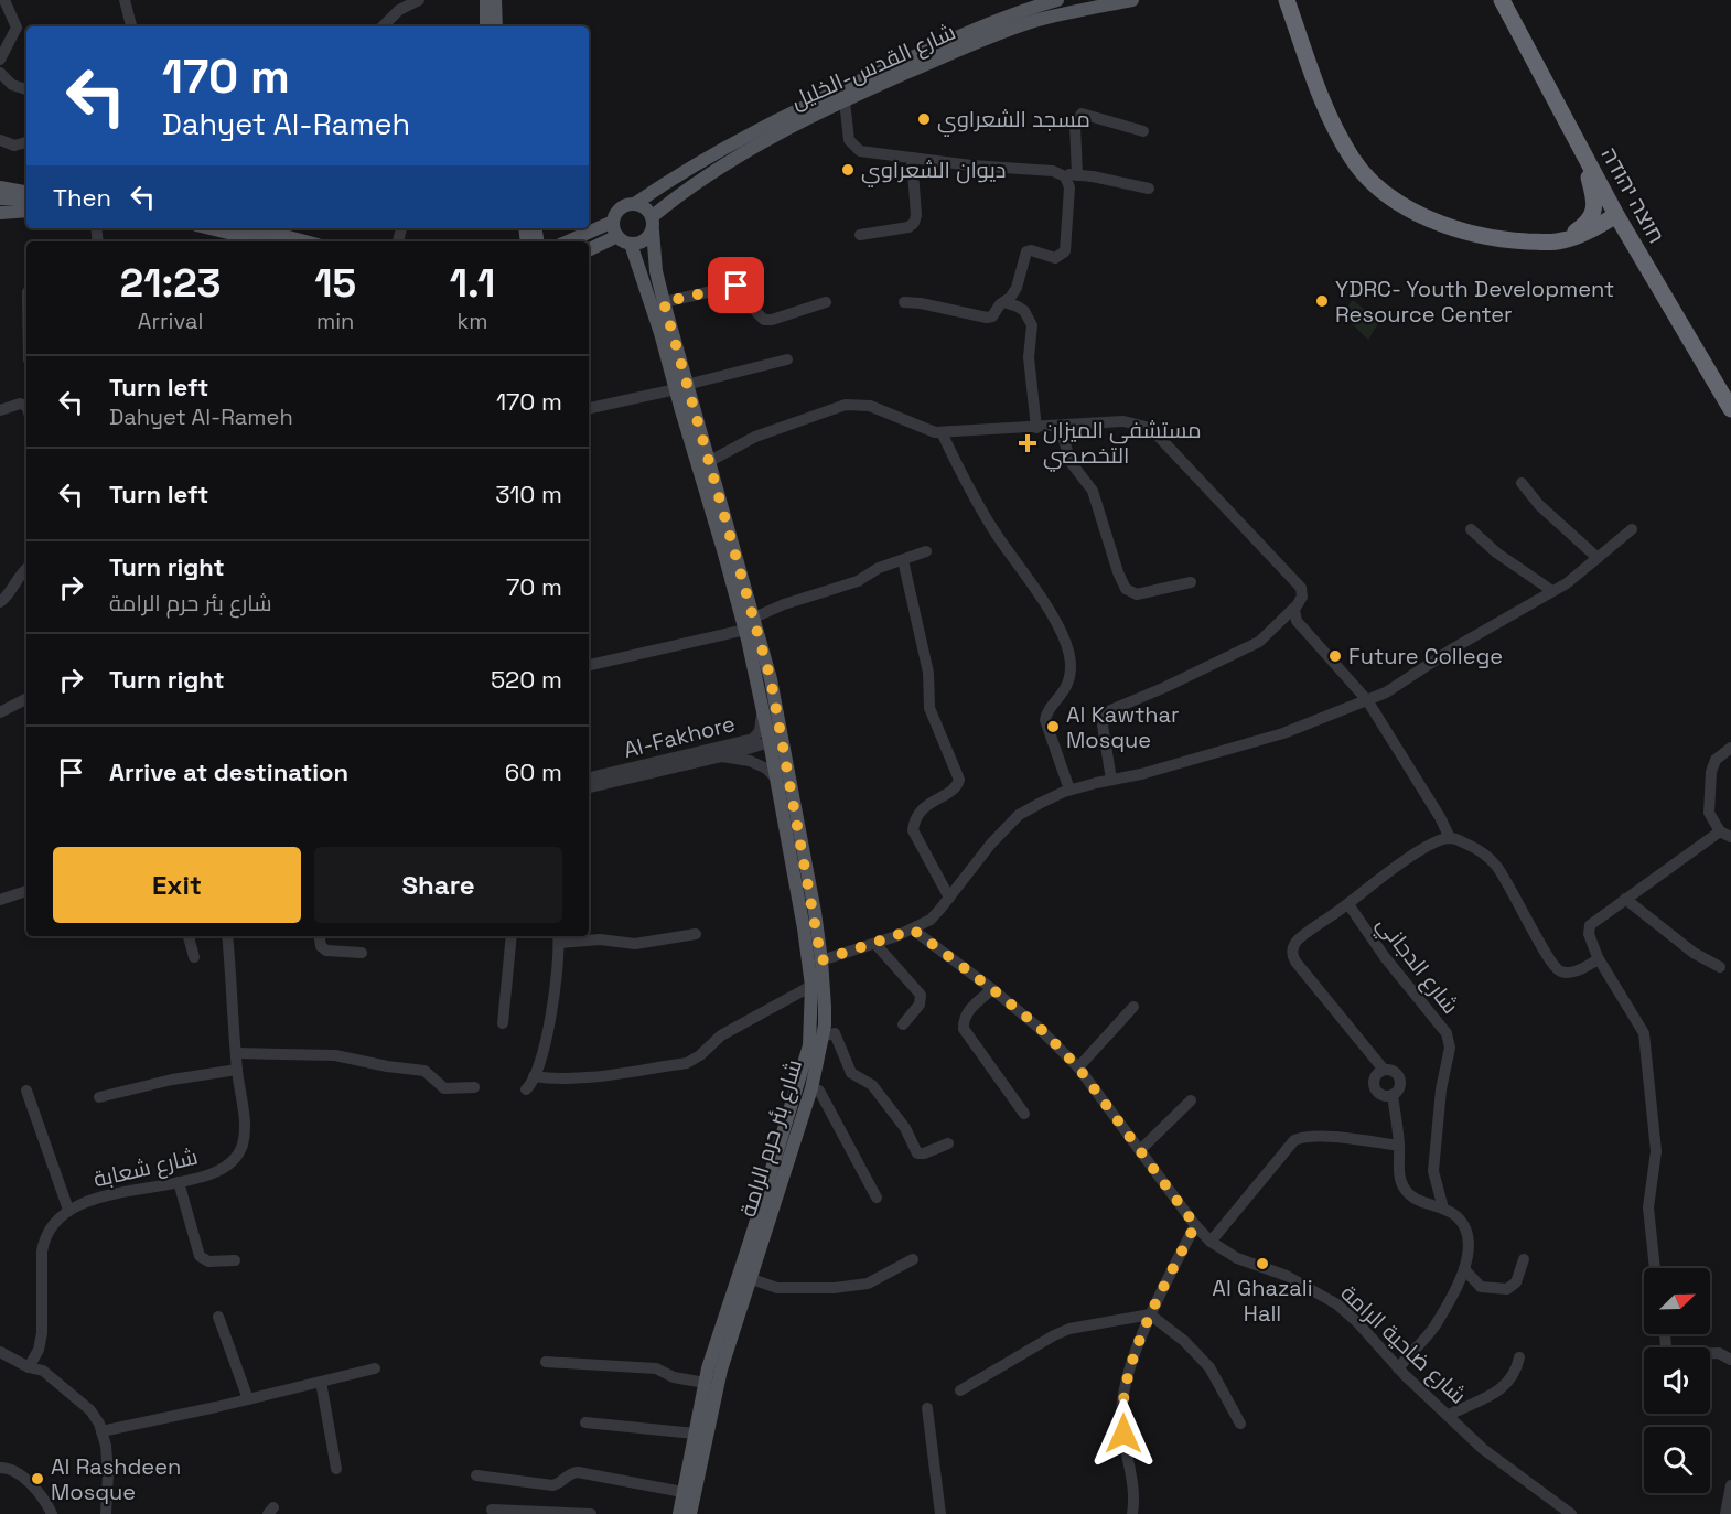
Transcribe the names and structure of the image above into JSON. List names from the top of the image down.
{
  "streets": {
    "highway": ["חוצה יהודה"],
    "main road": ["شارع القدس-الخليل", "شارع بئر حرم الرامة"],
    "street": [
      "Al-Fakhore",
      "شارع الدجاني",
      "شارع شعابة",
      "شارع ضاحية الرامة"
    ]
  },
  "crossings": [
    ["شارع القدس-الخليل", "شارع بئر حرم الرامة"],
    ["Al-Fakhore", "شارع بئر حرم الرامة"]
  ],
  "places": {
    "other": [
      "مسجد الشعراوي",
      "ديوان الشعراوي",
      "YDRC- Youth Development Resource Center",
      "Future College",
      "Al Kawthar Mosque",
      "Al Ghazali Hall",
      "Al Rashdeen Mosque"
    ],
    "health": ["مستشفى الميزان التخصصي"]
  },
  "north": "top right",
  "page": {
    "turn": ["170 m", "Dahyet Al-Rameh"],
    "then": "Then",
    "eta": [
      "21:23",
      "Arrival",
      "15",
      "min",
      "1.1",
      "km"
    ],
    "list": [
      {
        "name": "Turn left",
        "note": "Dahyet Al-Rameh",
        "value": "170 m"
      },
      {
        "name": "Turn left",
        "value": "310 m"
      },
      {
        "name": "Turn right",
        "note": "شارع بئر حرم الرامة",
        "value": "70 m"
      },
      {
        "name": "Turn right",
        "value": "520 m"
      },
      {
        "name": "Arrive at destination",
        "value": "60 m"
      }
    ],
    "buttons": ["Exit", "Share"]
  }
}
